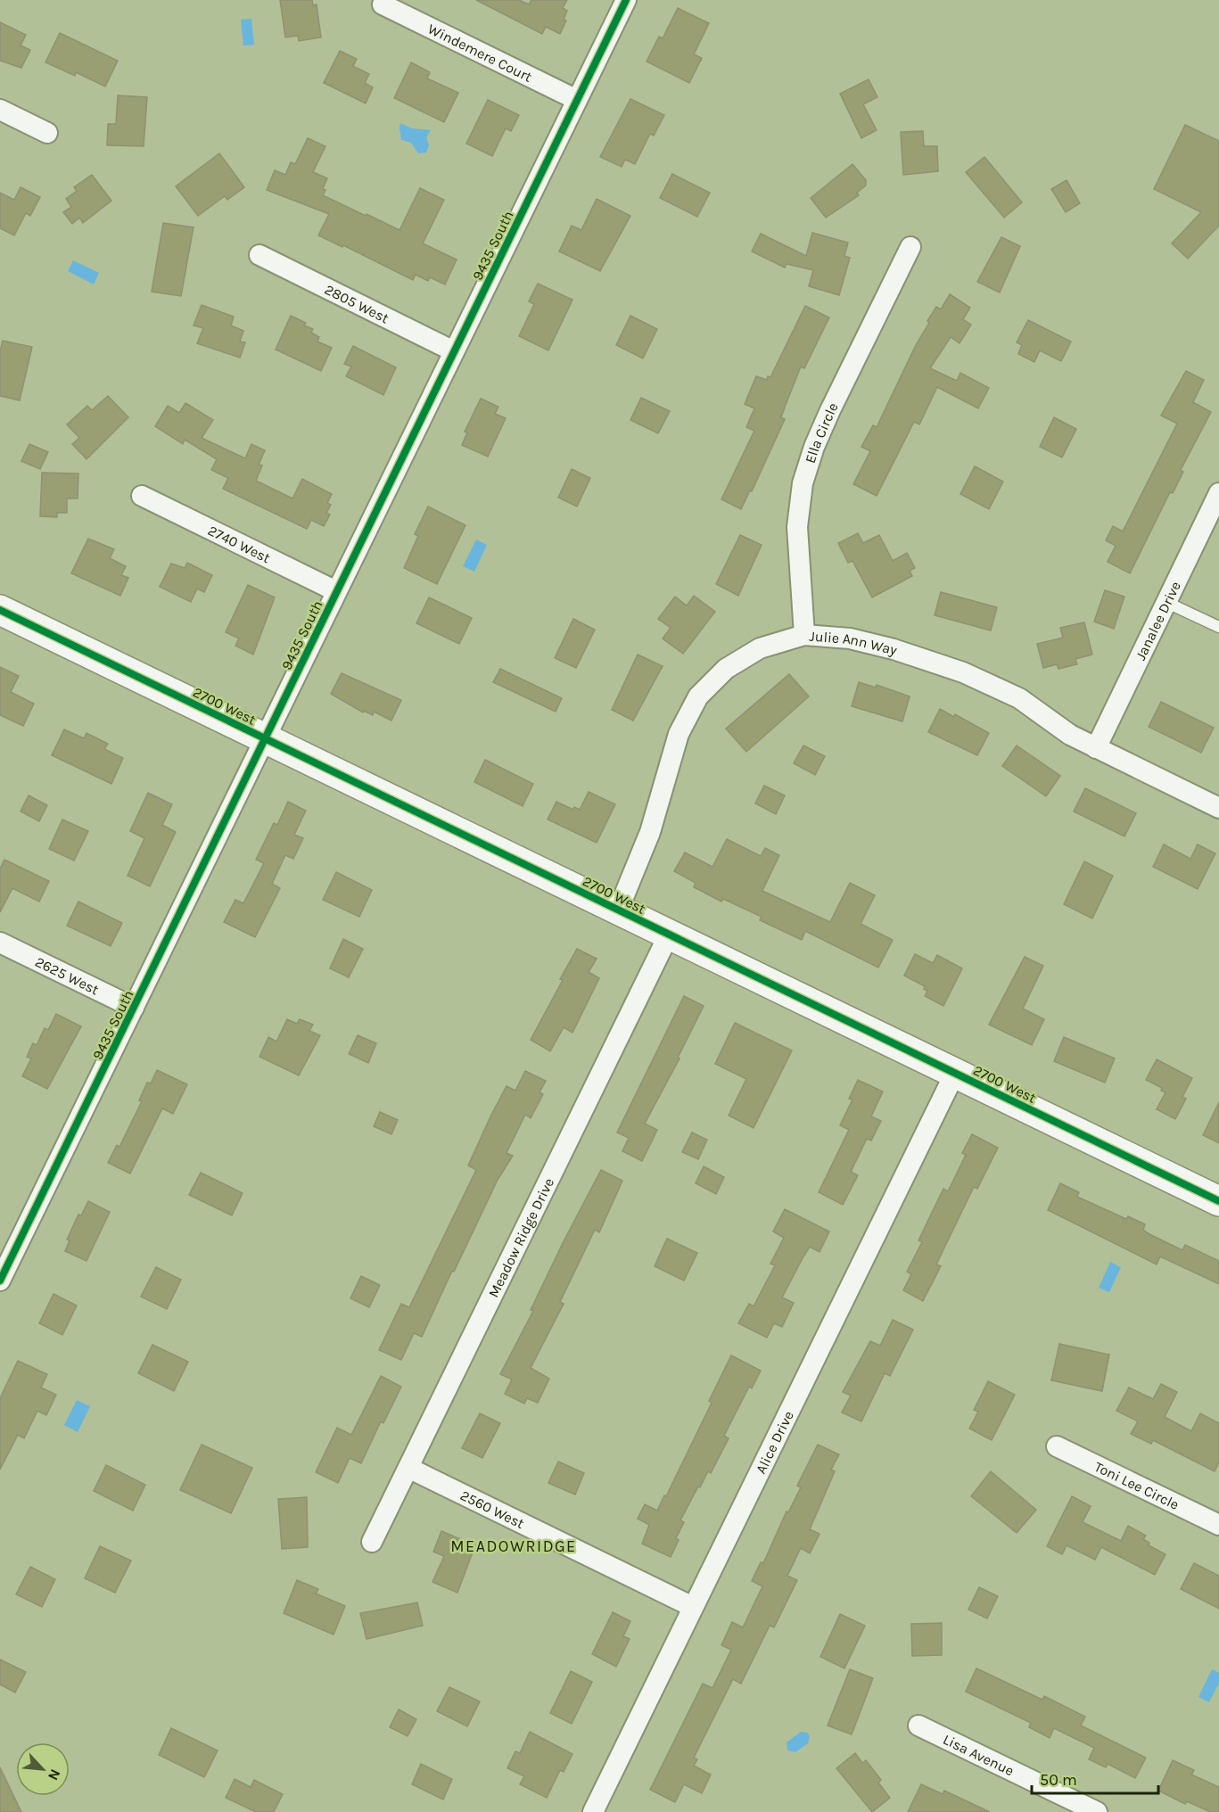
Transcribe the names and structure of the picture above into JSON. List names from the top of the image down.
{
  "streets": {
    "main road": ["2700 West"],
    "street": [
      "Windemere Court",
      "9435 South",
      "2805 West",
      "Ella Circle",
      "2740 West",
      "Janalee Drive",
      "Julie Ann Way",
      "2625 West",
      "Meadow Ridge Drive",
      "Alice Drive",
      "Toni Lee Circle",
      "2560 West",
      "Lisa Avenue"
    ]
  },
  "crossings": [
    ["Windemere Court", "9435 South"],
    ["9435 South", "2805 West"],
    ["9435 South", "2740 West"],
    ["9435 South", "2700 West"],
    ["9435 South", "2625 West"],
    ["Ella Circle", "Julie Ann Way"],
    ["Janalee Drive", "Julie Ann Way"],
    ["Julie Ann Way", "2700 West"],
    ["2700 West", "Meadow Ridge Drive"],
    ["2700 West", "Alice Drive"],
    ["Meadow Ridge Drive", "2560 West"],
    ["Alice Drive", "2560 West"]
  ],
  "districts": ["MEADOWRIDGE"],
  "scale_bar": "50 m",
  "north": "bottom right"
}
